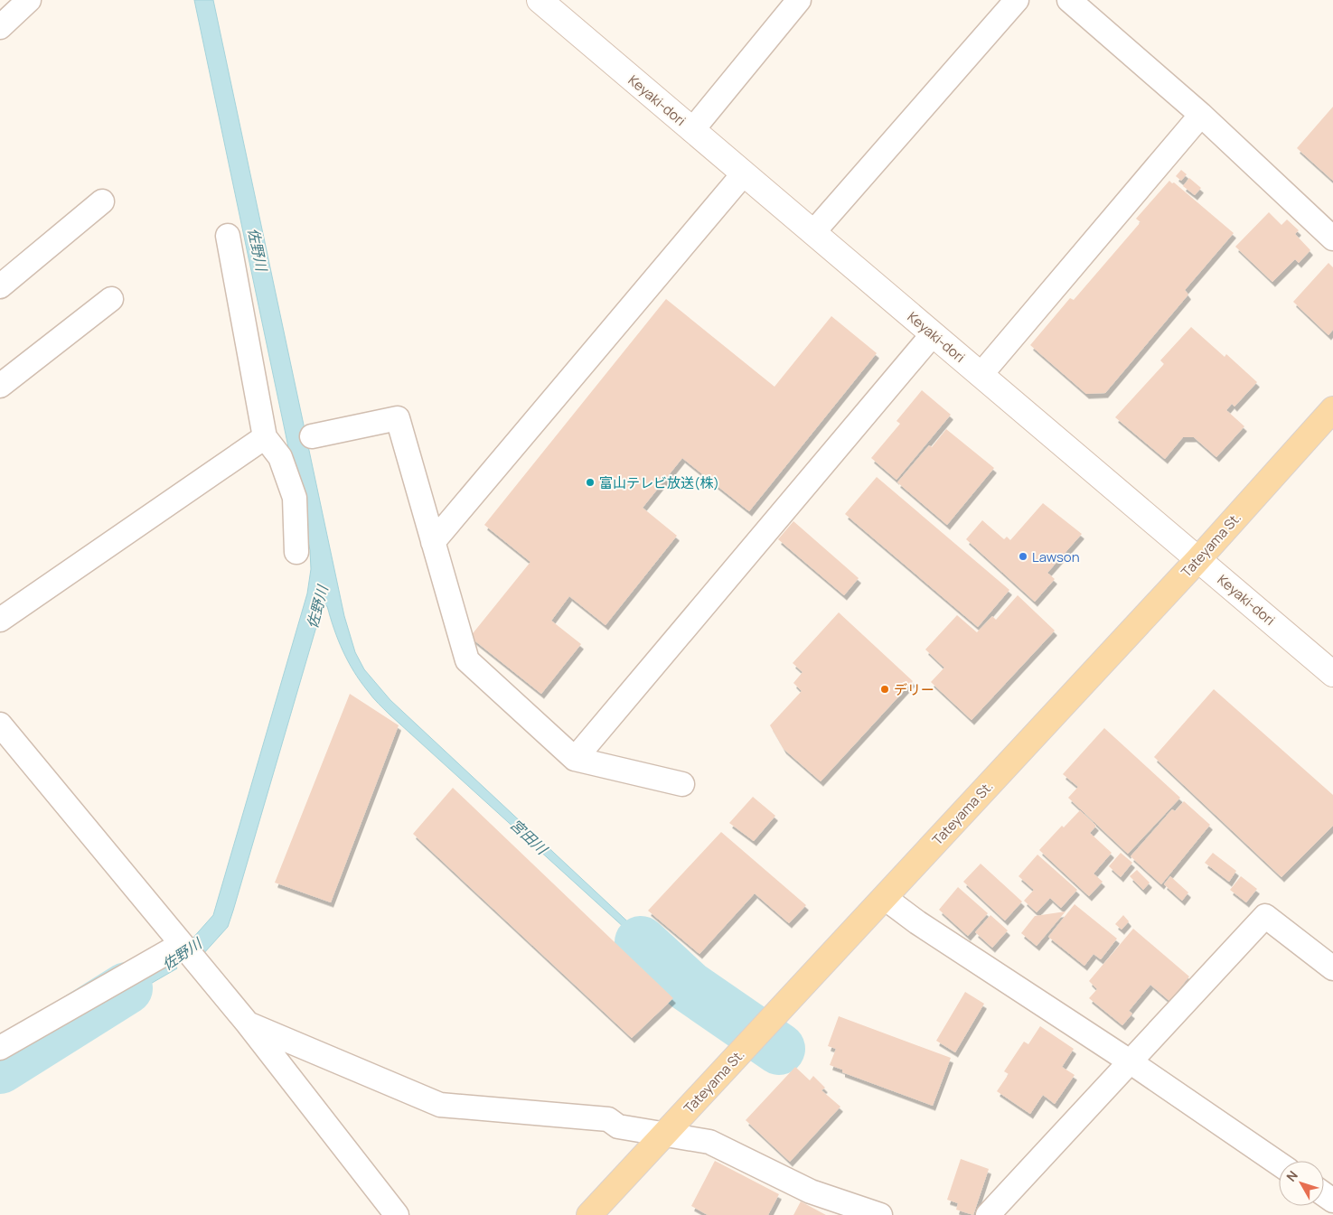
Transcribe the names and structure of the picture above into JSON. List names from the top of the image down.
{
  "streets": {
    "main road": ["Tateyama St."],
    "street": ["Keyaki-dori"]
  },
  "crossings": [
    ["Keyaki-dori", "Tateyama St."]
  ],
  "water": ["佐野川", "宮田川"],
  "places": ["富山テレビ放送(株)", "Lawson", "デリー"],
  "north": "top left"
}
